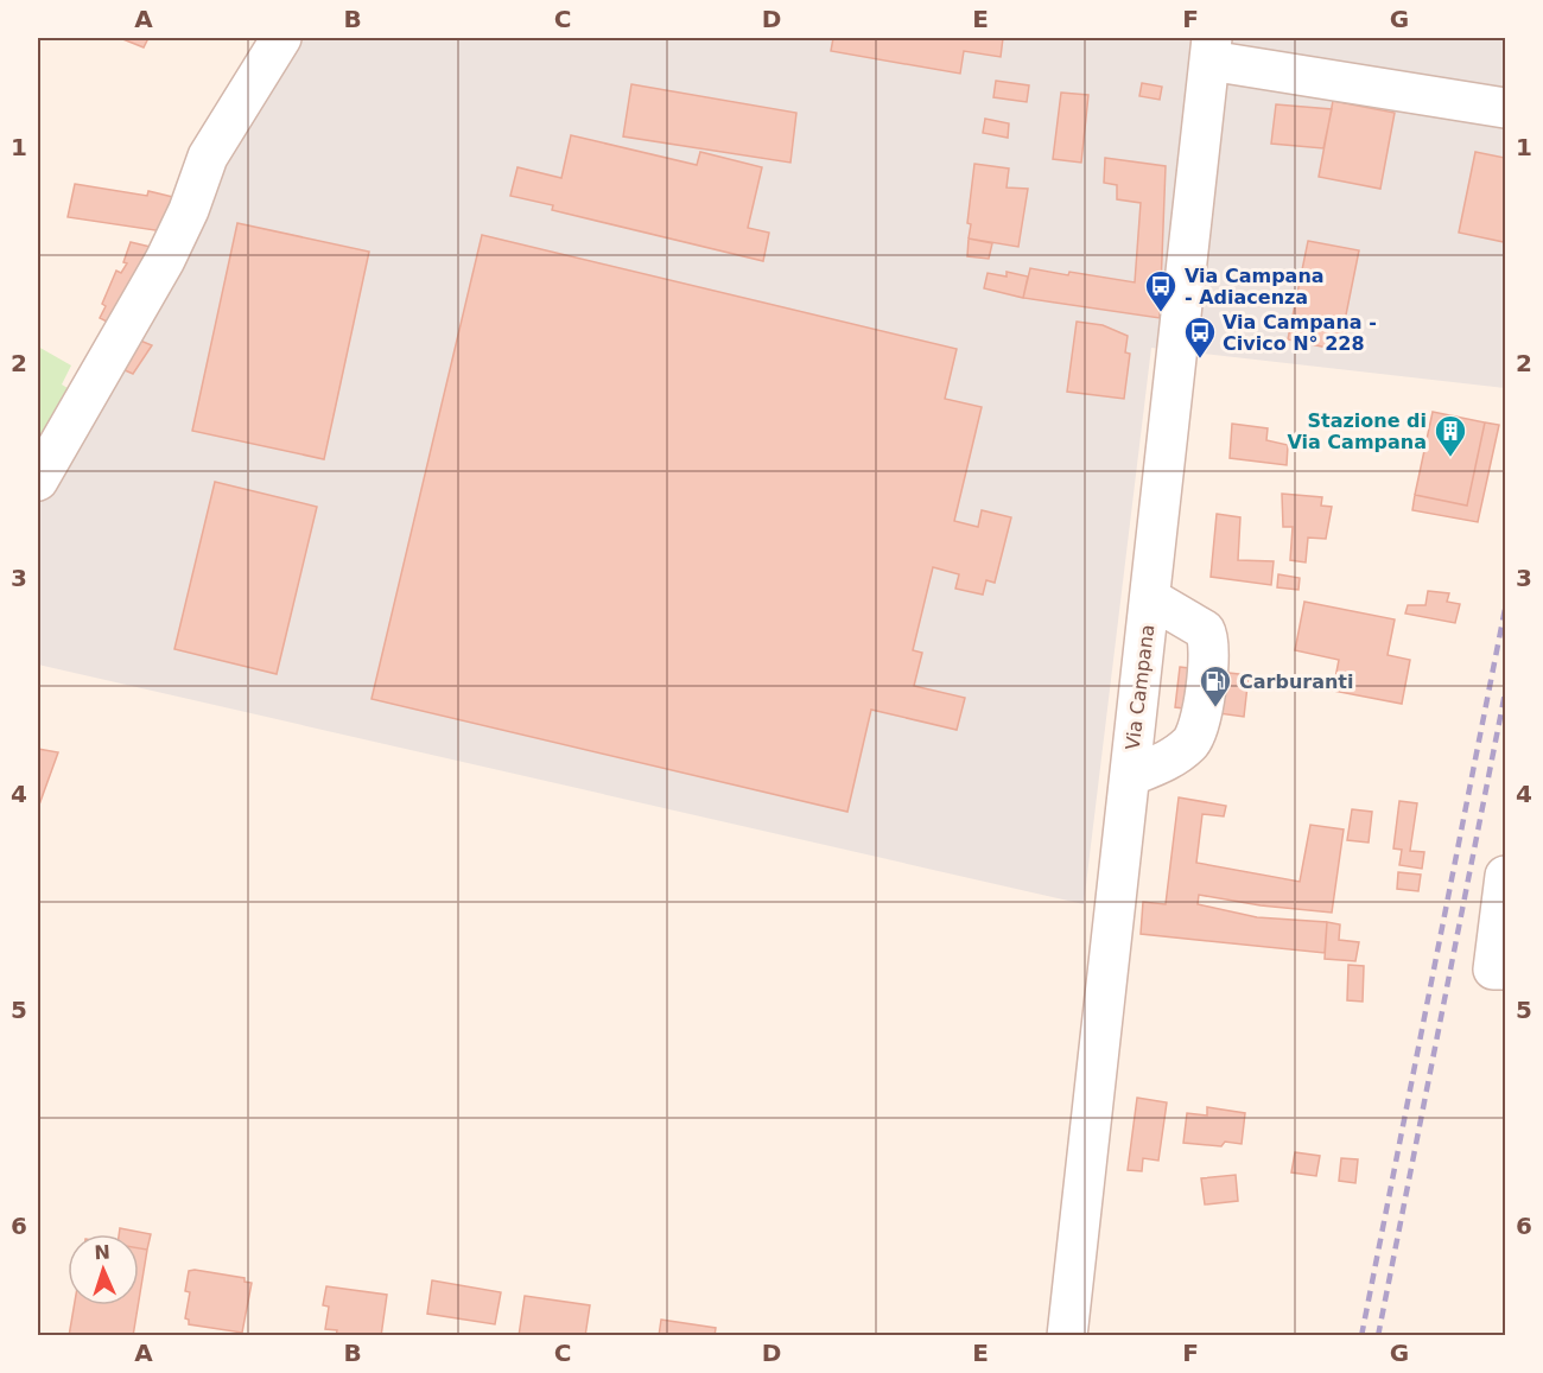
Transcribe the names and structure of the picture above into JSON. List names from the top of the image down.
{
  "streets": {
    "street": ["Via Campana"]
  },
  "places": {
    "bus stop": ["Via Campana - Adiacenza", "Via Campana - Civico N° 228"],
    "building": ["Stazione di Via Campana"],
    "fuel station": ["Carburanti"]
  },
  "north": "top",
  "grid": {
    "columns": [
      "A",
      "B",
      "C",
      "D",
      "E",
      "F",
      "G"
    ],
    "rows": [
      "1",
      "2",
      "3",
      "4",
      "5",
      "6"
    ]
  }
}
